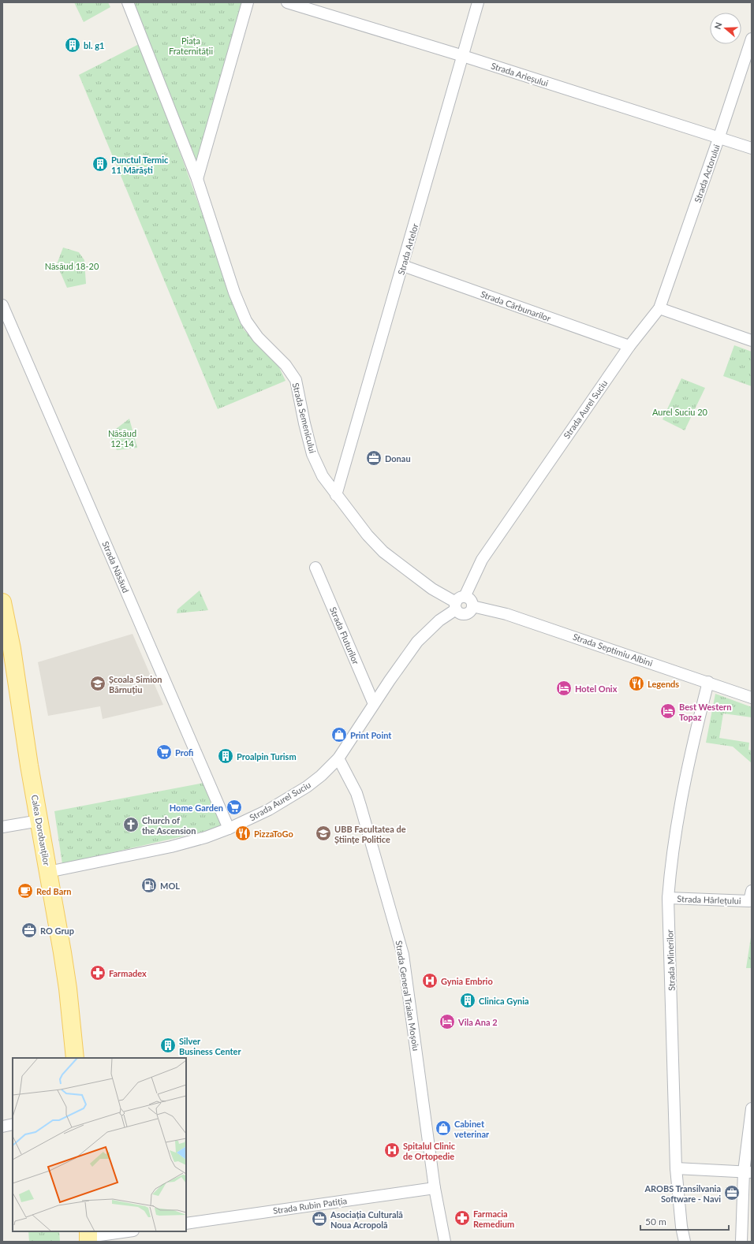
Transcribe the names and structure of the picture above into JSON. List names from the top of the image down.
{
  "streets": {
    "main road": ["Calea Dorobanților"],
    "street": [
      "Strada Arieșului",
      "Strada Actorului",
      "Strada Artelor",
      "Strada Cărbunarilor",
      "Strada Aurel Suciu",
      "Strada Semenicului",
      "Strada Năsăud",
      "Strada Fluturilor",
      "Strada Septimiu Albini",
      "Strada Hârlețului",
      "Strada Minerilor",
      "Strada General Traian Moșoiu",
      "Strada Rubin Patiția"
    ]
  },
  "crossings": [
    ["Strada Arieșului", "Strada Actorului"],
    ["Strada Arieșului", "Strada Artelor"],
    ["Strada Actorului", "Strada Aurel Suciu"],
    ["Strada Artelor", "Strada Cărbunarilor"],
    ["Strada Artelor", "Strada Semenicului"],
    ["Strada Cărbunarilor", "Strada Aurel Suciu"],
    ["Strada Aurel Suciu", "Strada Semenicului"],
    ["Strada Aurel Suciu", "Strada Năsăud"],
    ["Strada Aurel Suciu", "Strada Fluturilor"],
    ["Strada Aurel Suciu", "Calea Dorobanților"],
    ["Strada Aurel Suciu", "Strada General Traian Moșoiu"],
    ["Strada Septimiu Albini", "Strada Minerilor"],
    ["Strada Hârlețului", "Strada Minerilor"],
    ["Strada General Traian Moșoiu", "Strada Rubin Patiția"]
  ],
  "parks": [
    "Piața Fraternității",
    "Năsăud 18-20",
    "Aurel Suciu 20",
    "Năsăud 12-14"
  ],
  "places": {
    "building": [
      "bl. g1",
      "Punctul Termic 11 Mărăști",
      "Proalpin Turism",
      "Clinica Gynia",
      "Silver Business Center"
    ],
    "office": [
      "Donau",
      "RO Grup",
      "AROBS Transilvania Software - Navi",
      "Asociația Culturală Noua Acropolă"
    ],
    "school or university": ["Școala Simion Bărnuțiu", "UBB Facultatea de Științe Politice"],
    "restaurant": ["Legends", "PizzaToGo"],
    "hotel": ["Hotel Onix", "Best Western Topaz", "Vila Ana 2"],
    "shop": ["Print Point", "Cabinet veterinar"],
    "supermarket": ["Profi", "Home Garden"],
    "church": ["Church of the Ascension"],
    "fuel station": ["MOL"],
    "cafe": ["Red Barn"],
    "pharmacy": ["Farmadex", "Farmacia Remedium"],
    "hospital": ["Gynia Embrio", "Spitalul Clinic de Ortopedie"]
  },
  "scale_bar": "50 m",
  "north": "left"
}
